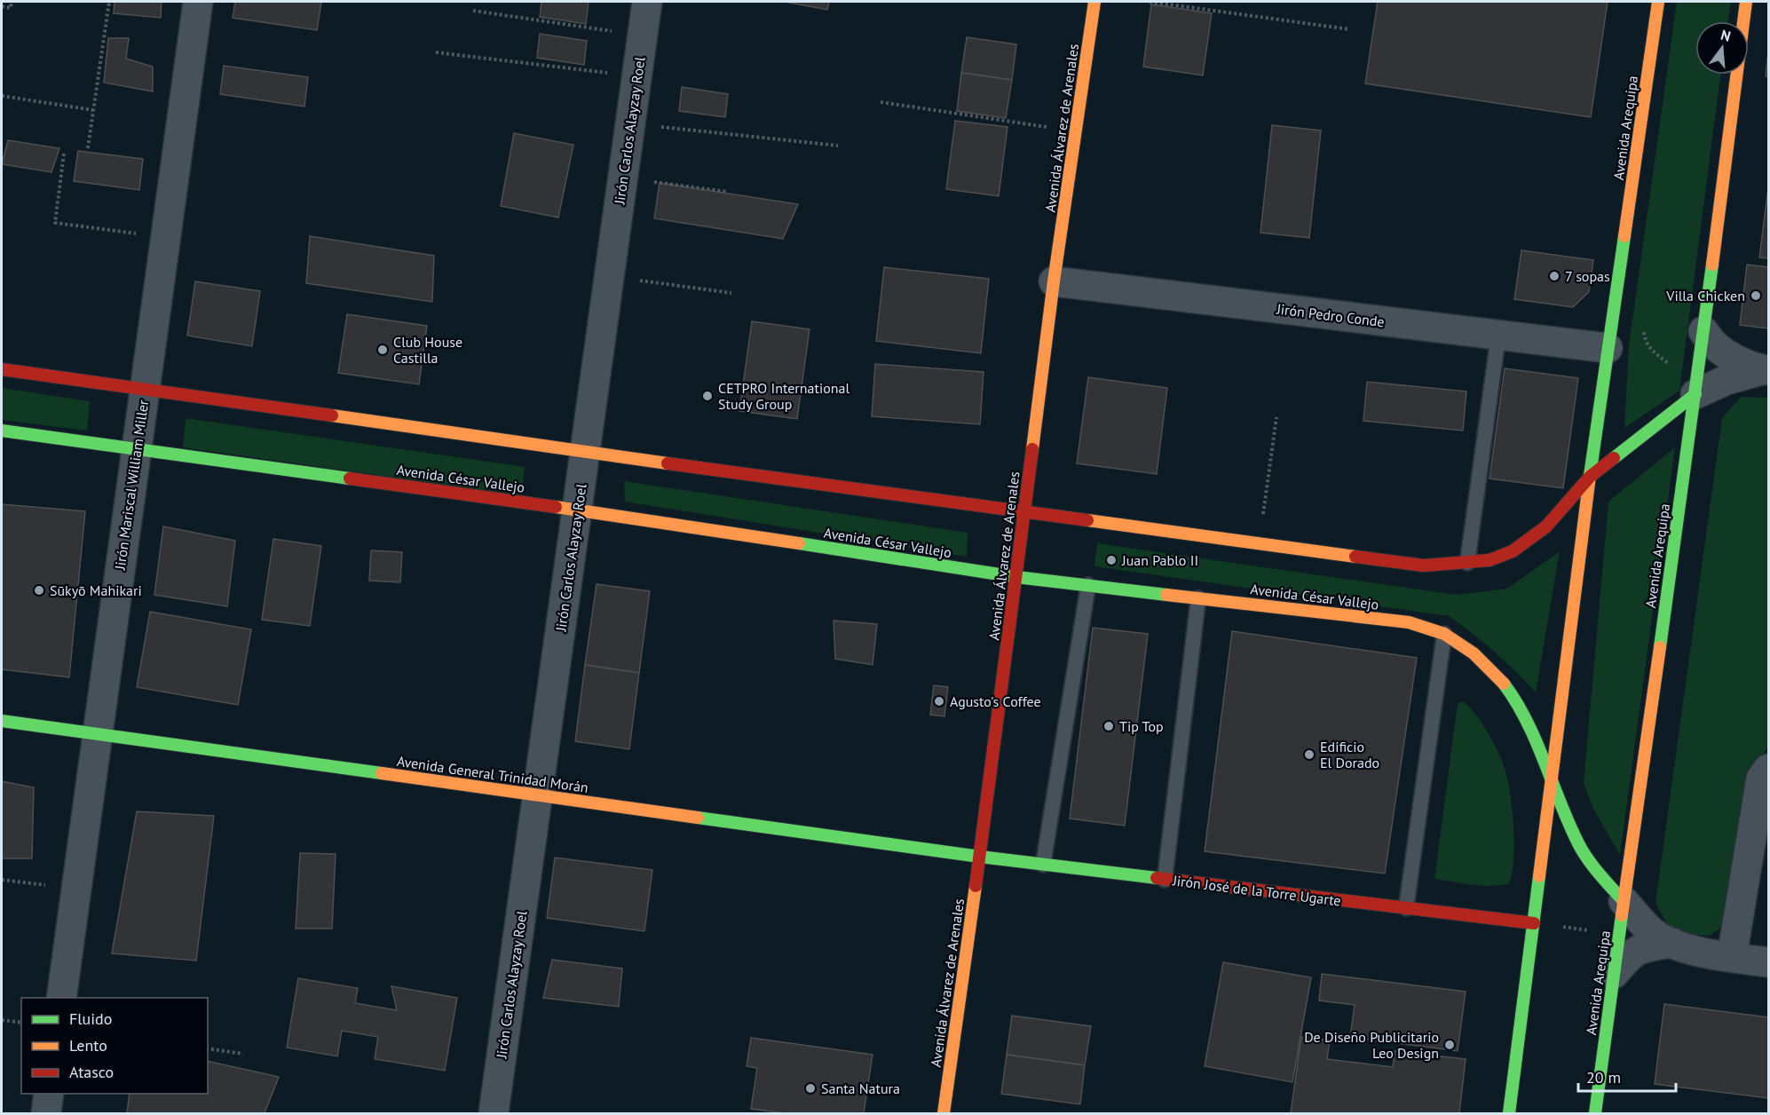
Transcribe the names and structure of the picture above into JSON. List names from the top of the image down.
{
  "streets": {
    "main road": [
      "Avenida Álvarez de Arenales",
      "Avenida Arequipa",
      "Avenida César Vallejo",
      "Avenida General Trinidad Morán",
      "Jirón José de la Torre Ugarte"
    ],
    "street": ["Jirón Carlos Alayzay Roel", "Jirón Pedro Conde", "Jirón Mariscal William Miller"]
  },
  "crossings": [
    ["Avenida Álvarez de Arenales", "Jirón Pedro Conde"],
    ["Avenida Álvarez de Arenales", "Avenida César Vallejo"],
    ["Avenida Álvarez de Arenales", "Avenida General Trinidad Morán"],
    ["Avenida Álvarez de Arenales", "Jirón José de la Torre Ugarte"],
    ["Avenida Arequipa", "Jirón Pedro Conde"],
    ["Avenida Arequipa", "Avenida César Vallejo"],
    ["Avenida Arequipa", "Jirón José de la Torre Ugarte"],
    ["Jirón Carlos Alayzay Roel", "Avenida César Vallejo"],
    ["Jirón Carlos Alayzay Roel", "Avenida General Trinidad Morán"],
    ["Avenida César Vallejo", "Jirón Mariscal William Miller"],
    ["Jirón Mariscal William Miller", "Avenida General Trinidad Morán"],
    ["Avenida General Trinidad Morán", "Jirón José de la Torre Ugarte"]
  ],
  "places": [
    "7 sopas",
    "Villa Chicken",
    "Club House Castilla",
    "CETPRO International Study Group",
    "Juan Pablo II",
    "Sūkyō Mahikari",
    "Agusto's Coffee",
    "Tip Top",
    "Edificio El Dorado",
    "De Diseño Publicitario Leo Design",
    "Santa Natura"
  ],
  "legend": ["Fluido", "Lento", "Atasco"],
  "scale_bar": "20 m",
  "north": "top"
}
